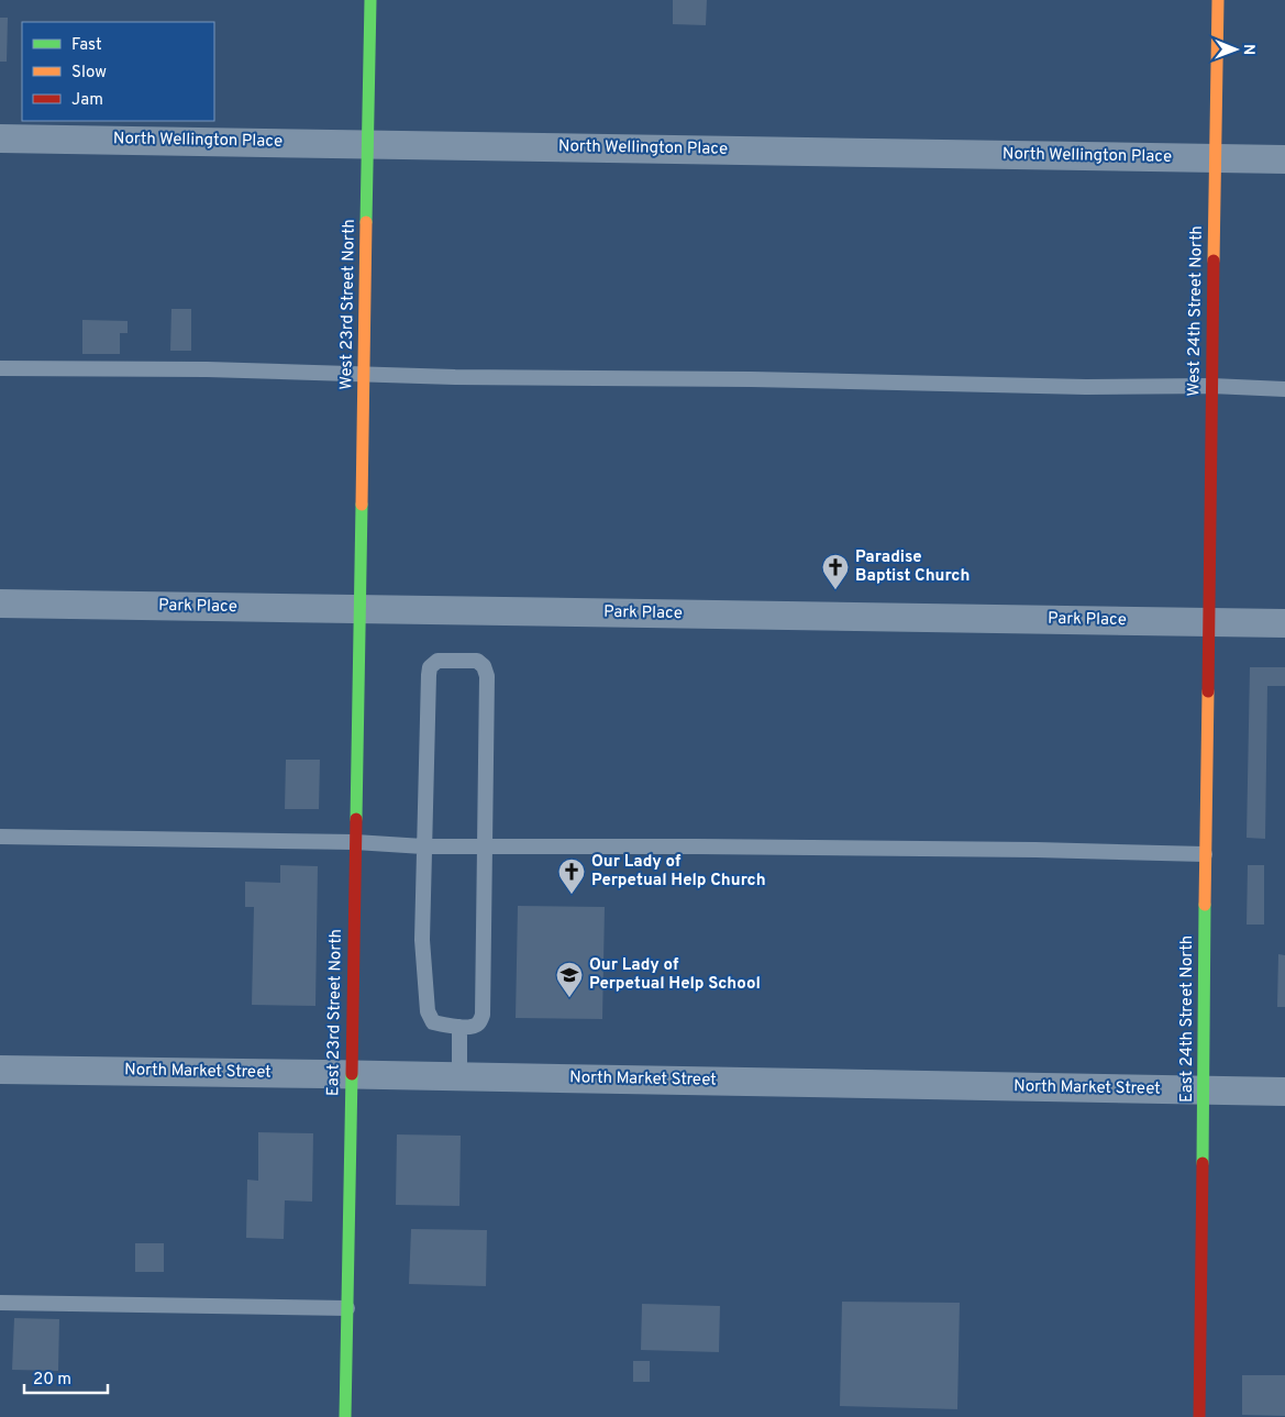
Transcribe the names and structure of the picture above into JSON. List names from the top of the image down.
{
  "streets": {
    "street": [
      "North Wellington Place",
      "West 23rd Street North",
      "West 24th Street North",
      "Park Place",
      "East 23rd Street North",
      "East 24th Street North",
      "North Market Street"
    ]
  },
  "crossings": [
    ["North Wellington Place", "West 23rd Street North"],
    ["North Wellington Place", "West 24th Street North"],
    ["West 23rd Street North", "Park Place"],
    ["West 23rd Street North", "East 23rd Street North"],
    ["West 24th Street North", "Park Place"],
    ["West 24th Street North", "East 24th Street North"],
    ["Park Place", "East 23rd Street North"],
    ["Park Place", "East 24th Street North"],
    ["East 23rd Street North", "North Market Street"],
    ["East 24th Street North", "North Market Street"]
  ],
  "places": {
    "church": ["Paradise Baptist Church", "Our Lady of Perpetual Help Church"],
    "school or university": ["Our Lady of Perpetual Help School"]
  },
  "legend": ["Fast", "Slow", "Jam"],
  "scale_bar": "20 m",
  "north": "right"
}
